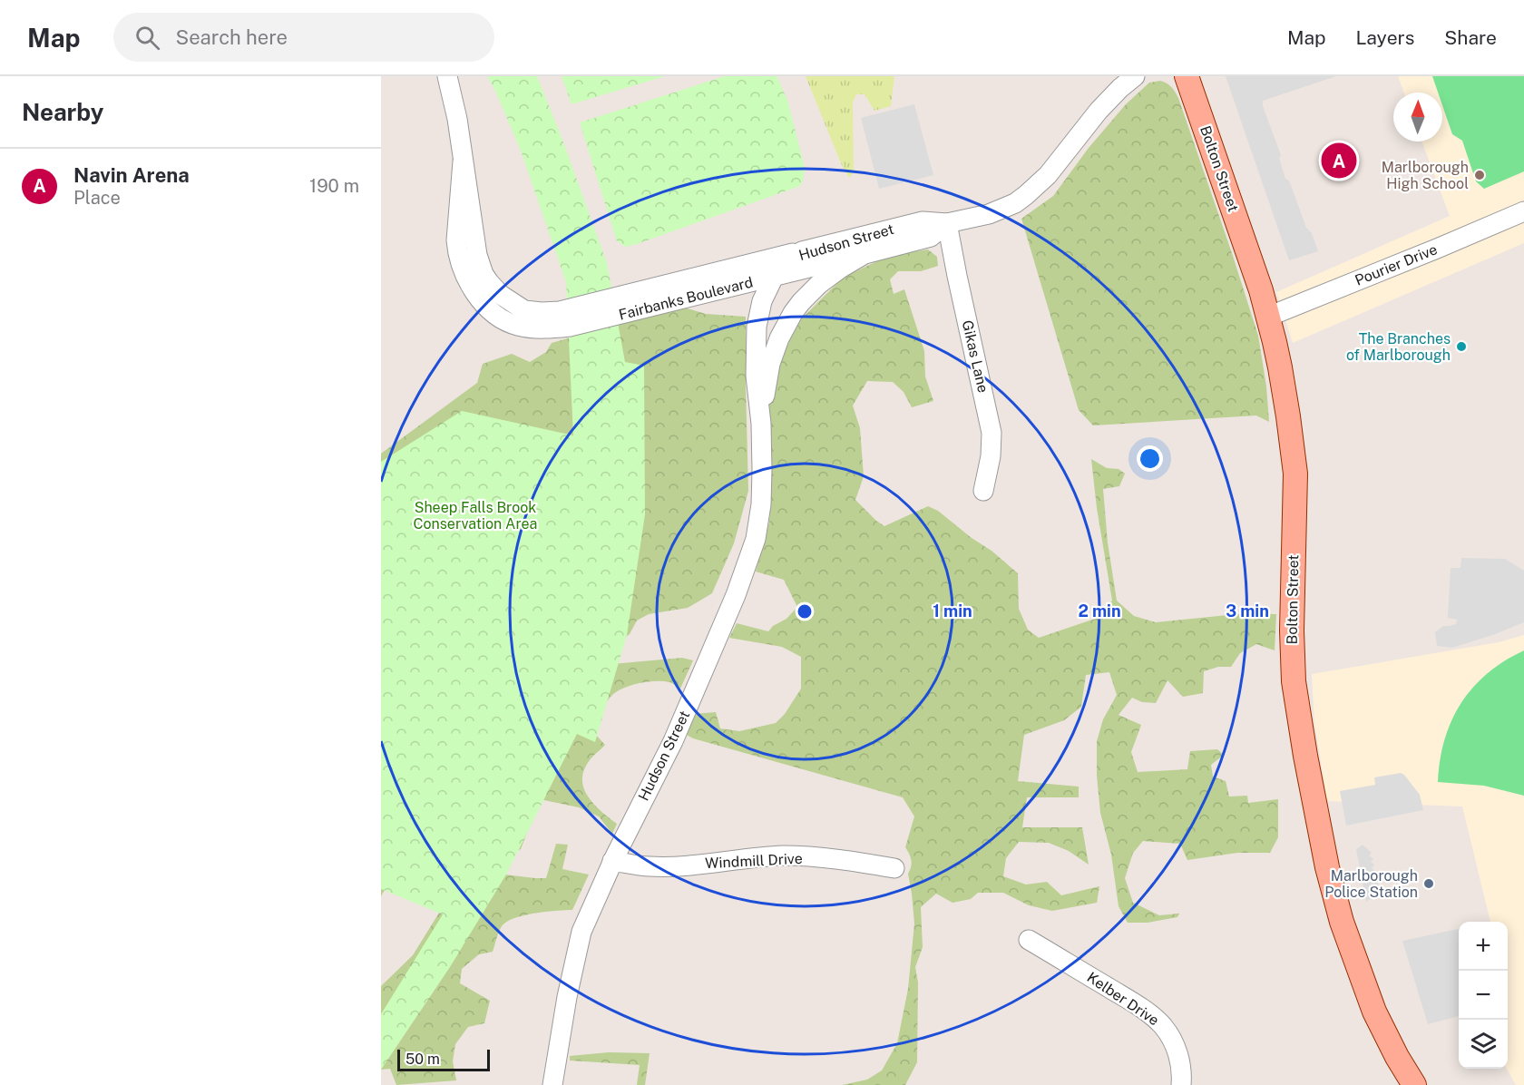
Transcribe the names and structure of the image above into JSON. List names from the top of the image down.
{
  "streets": {
    "main road": ["Bolton Street"],
    "street": [
      "Hudson Street",
      "Pourier Drive",
      "Fairbanks Boulevard",
      "Gikas Lane",
      "Windmill Drive",
      "Kelber Drive"
    ]
  },
  "crossings": [
    ["Bolton Street", "Pourier Drive"],
    ["Hudson Street", "Fairbanks Boulevard"],
    ["Hudson Street", "Gikas Lane"],
    ["Hudson Street", "Windmill Drive"]
  ],
  "parks": ["Sheep Falls Brook Conservation Area"],
  "places": ["Marlborough High School", "The Branches of Marlborough", "Marlborough Police Station"],
  "scale_bar": "50 m",
  "north": "top",
  "page": {
    "header": "Map",
    "search": "Search here",
    "nav": ["Map", "Layers", "Share"],
    "heading": "Nearby",
    "pins": "A",
    "list": [
      {
        "mark": "A",
        "name": "Navin Arena",
        "note": "Place",
        "value": "190 m"
      }
    ],
    "map_buttons": ["+", "−"],
    "scale": "50 m"
  },
  "rings": ["1 min", "2 min", "3 min"]
}
